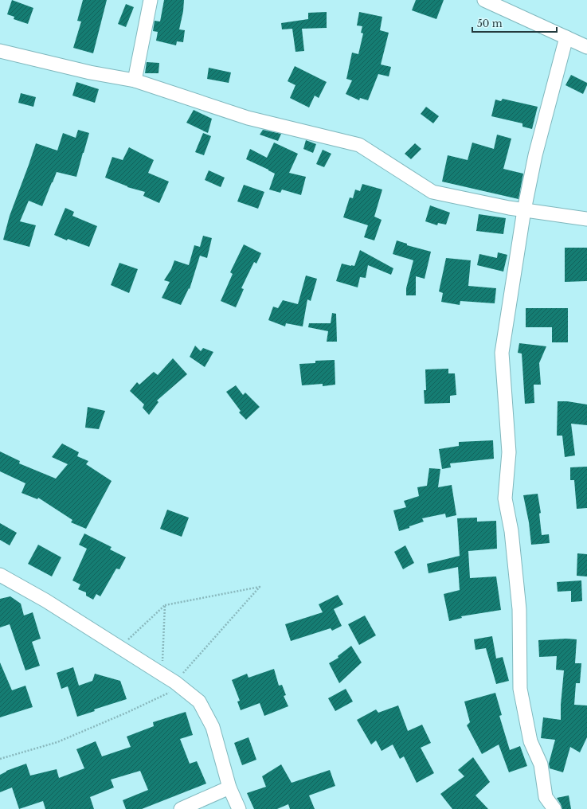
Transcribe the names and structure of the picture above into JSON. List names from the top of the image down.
{
  "scale_bar": "50 m"
}
